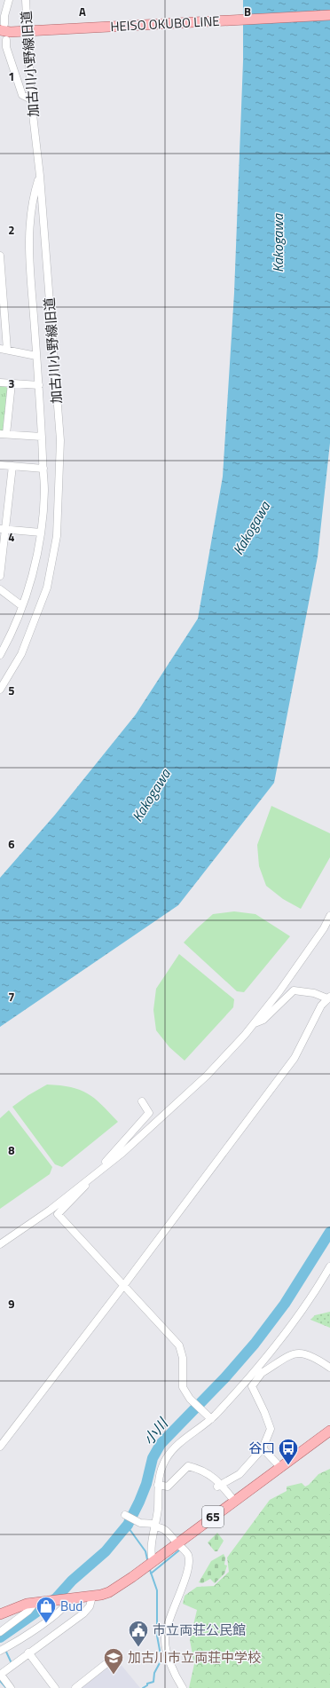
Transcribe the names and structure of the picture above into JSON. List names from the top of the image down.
{
  "streets": {
    "main road": ["HEISO OKUBO LINE", "65"],
    "street": ["加古川小野線旧道"]
  },
  "crossings": [
    ["HEISO OKUBO LINE", "加古川小野線旧道"]
  ],
  "water": ["Kakogawa", "小川"],
  "places": {
    "bus stop": ["谷口"],
    "shop": ["Bud"],
    "public building": ["市立両荘公民館"],
    "school or university": ["加古川市立両荘中学校"]
  },
  "grid": {
    "columns": ["A", "B"],
    "rows": [
      "1",
      "2",
      "3",
      "4",
      "5",
      "6",
      "7",
      "8",
      "9"
    ]
  }
}
